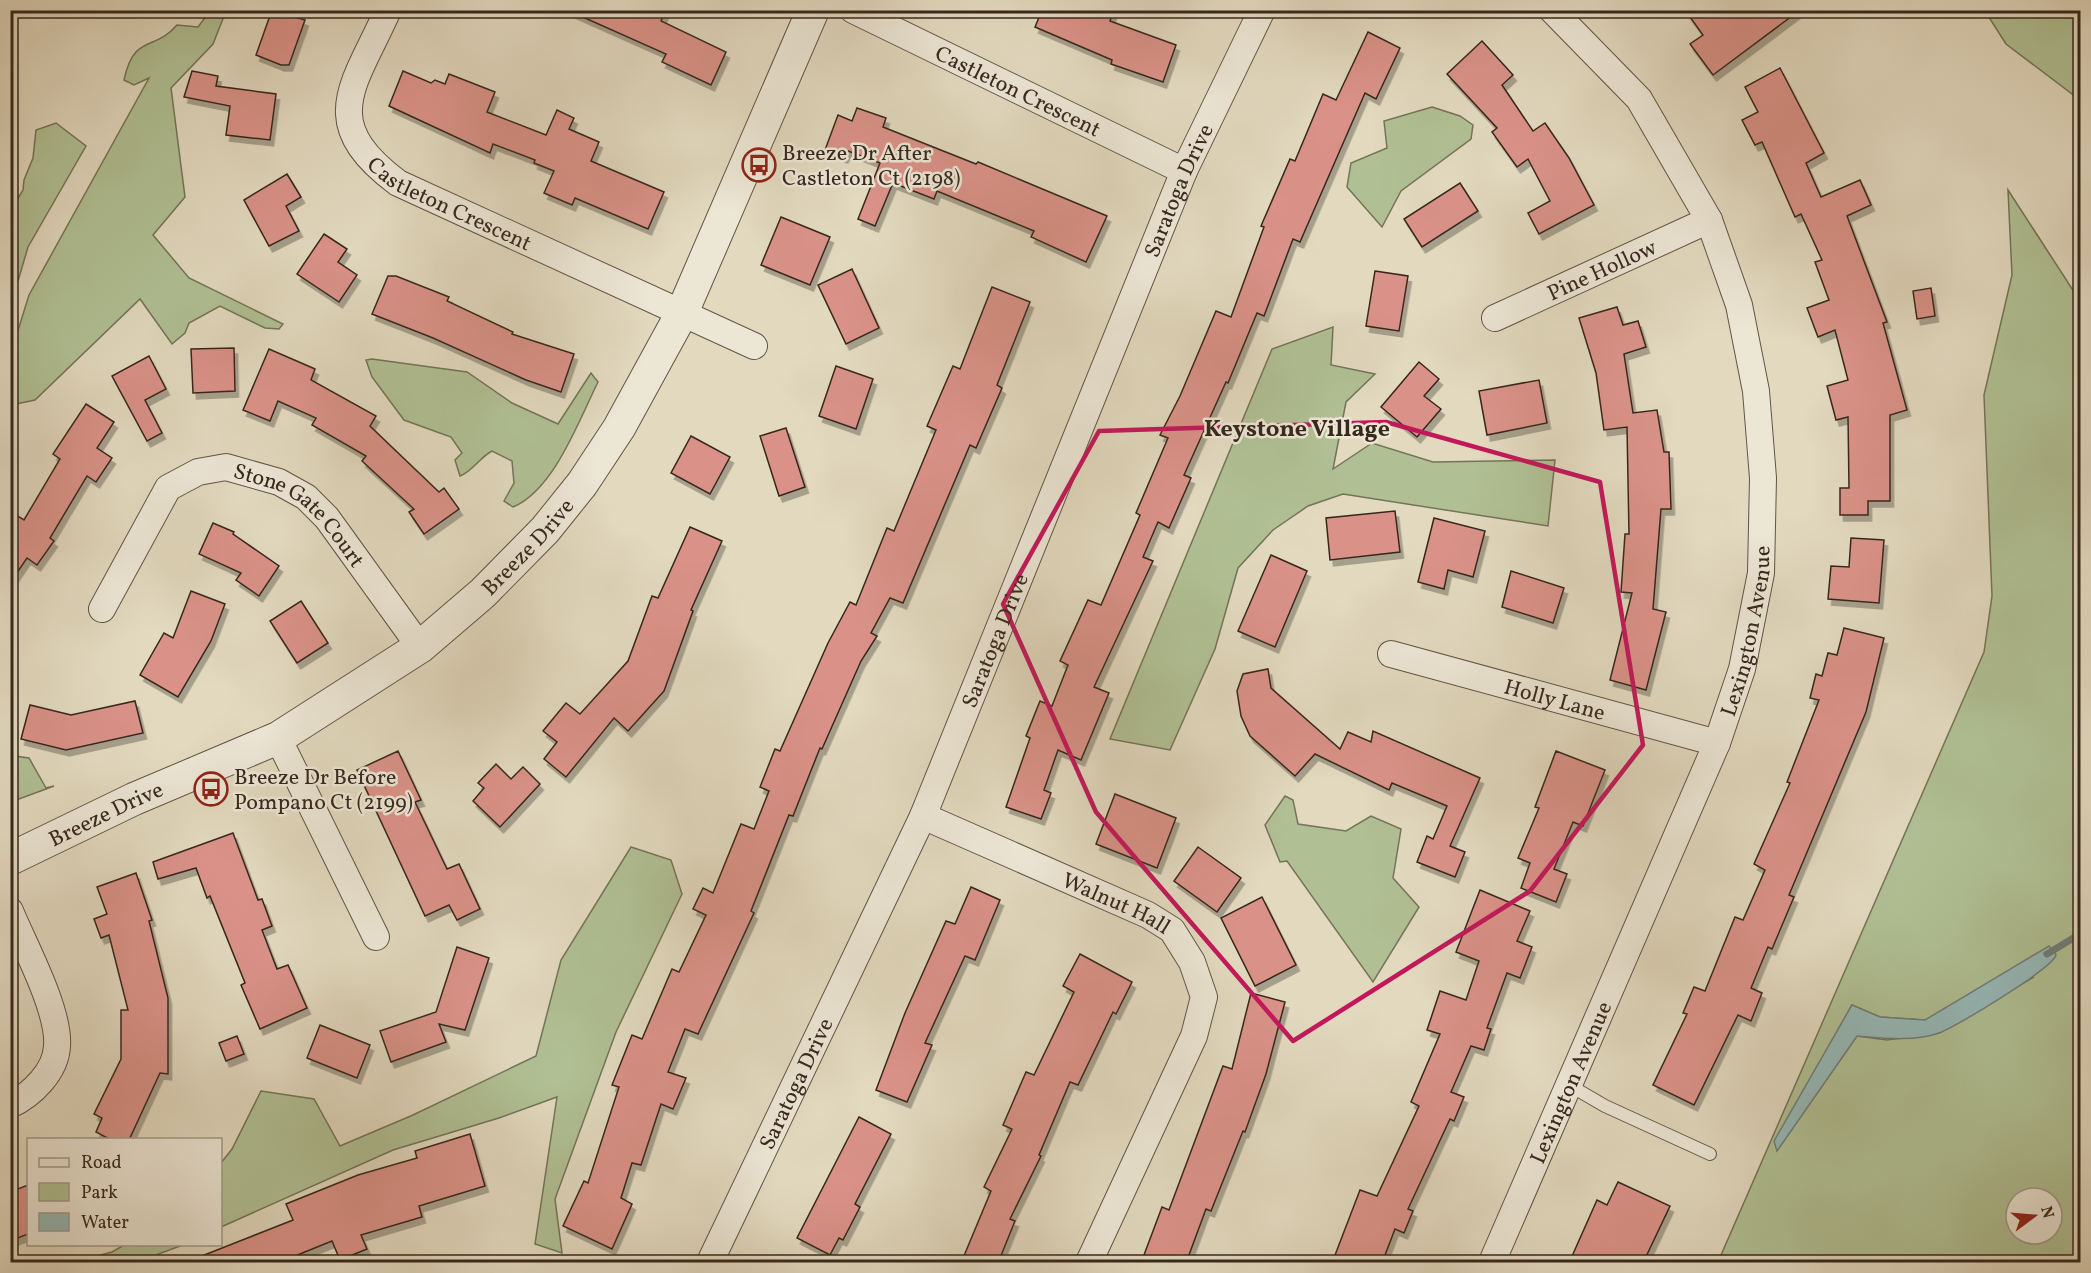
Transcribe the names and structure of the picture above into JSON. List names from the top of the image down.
{
  "streets": {
    "street": [
      "Castleton Crescent",
      "Saratoga Drive",
      "Pine Hollow",
      "Stone Gate Court",
      "Breeze Drive",
      "Lexington Avenue",
      "Holly Lane",
      "Walnut Hall"
    ]
  },
  "crossings": [
    ["Castleton Crescent", "Saratoga Drive"],
    ["Castleton Crescent", "Breeze Drive"],
    ["Saratoga Drive", "Walnut Hall"],
    ["Pine Hollow", "Lexington Avenue"],
    ["Stone Gate Court", "Breeze Drive"],
    ["Lexington Avenue", "Holly Lane"]
  ],
  "districts": ["Keystone Village"],
  "places": {
    "bus stop": ["Breeze Dr After Castleton Ct (2198)", "Breeze Dr Before Pompano Ct (2199)"]
  },
  "legend": ["Road", "Park", "Water"],
  "north": "right"
}
